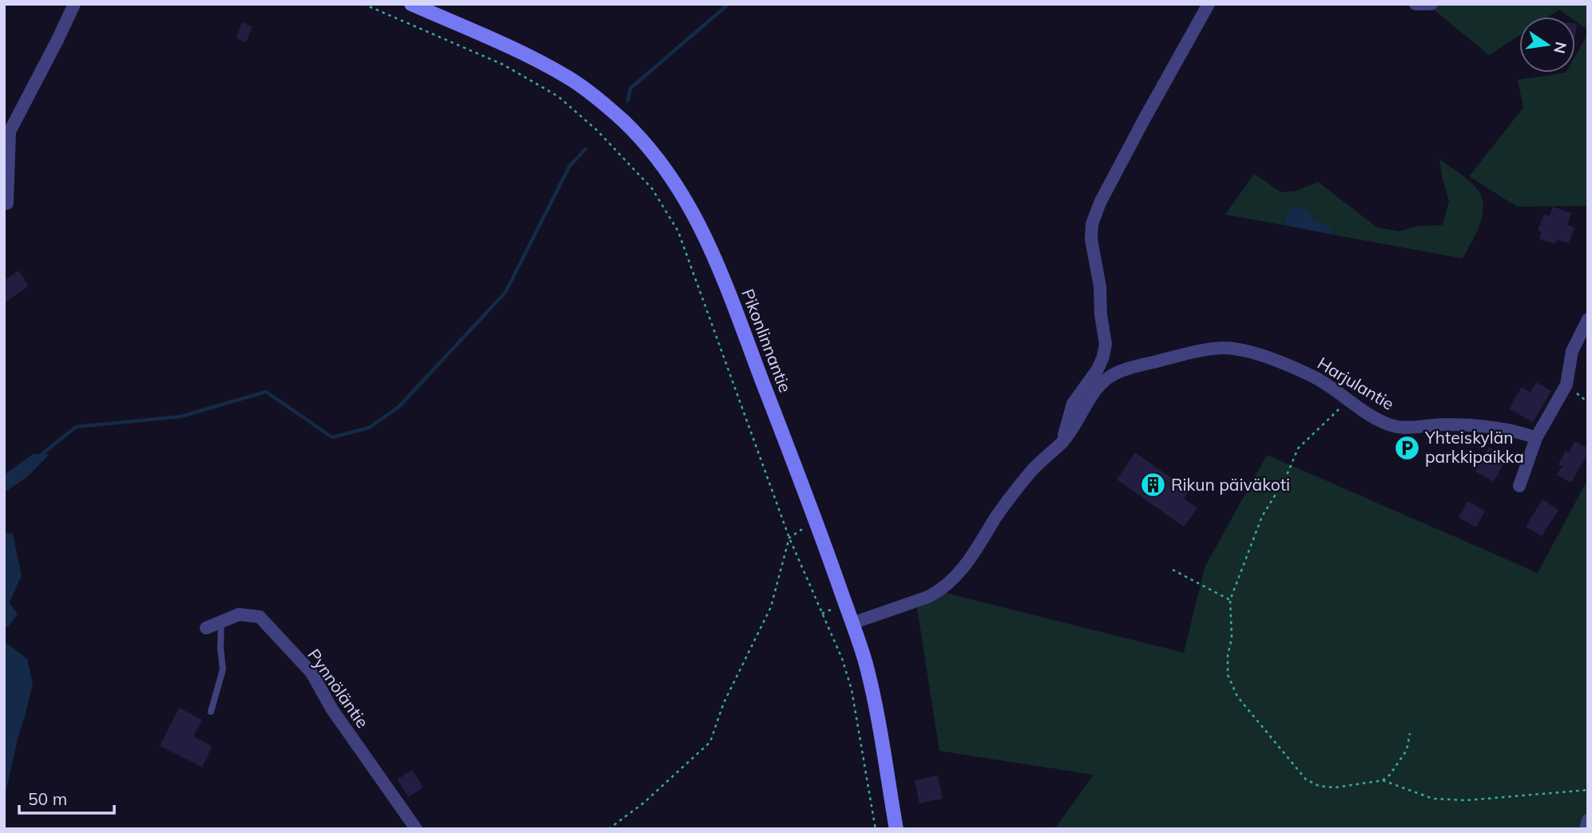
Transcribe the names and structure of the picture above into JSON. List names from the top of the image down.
{
  "streets": {
    "street": ["Pikonlinnantie", "Harjulantie", "Pynnöläntie"]
  },
  "crossings": [
    ["Pikonlinnantie", "Harjulantie"]
  ],
  "places": {
    "parking": ["Yhteiskylän parkkipaikka"],
    "building": ["Rikun päiväkoti"]
  },
  "scale_bar": "50 m",
  "north": "right"
}
